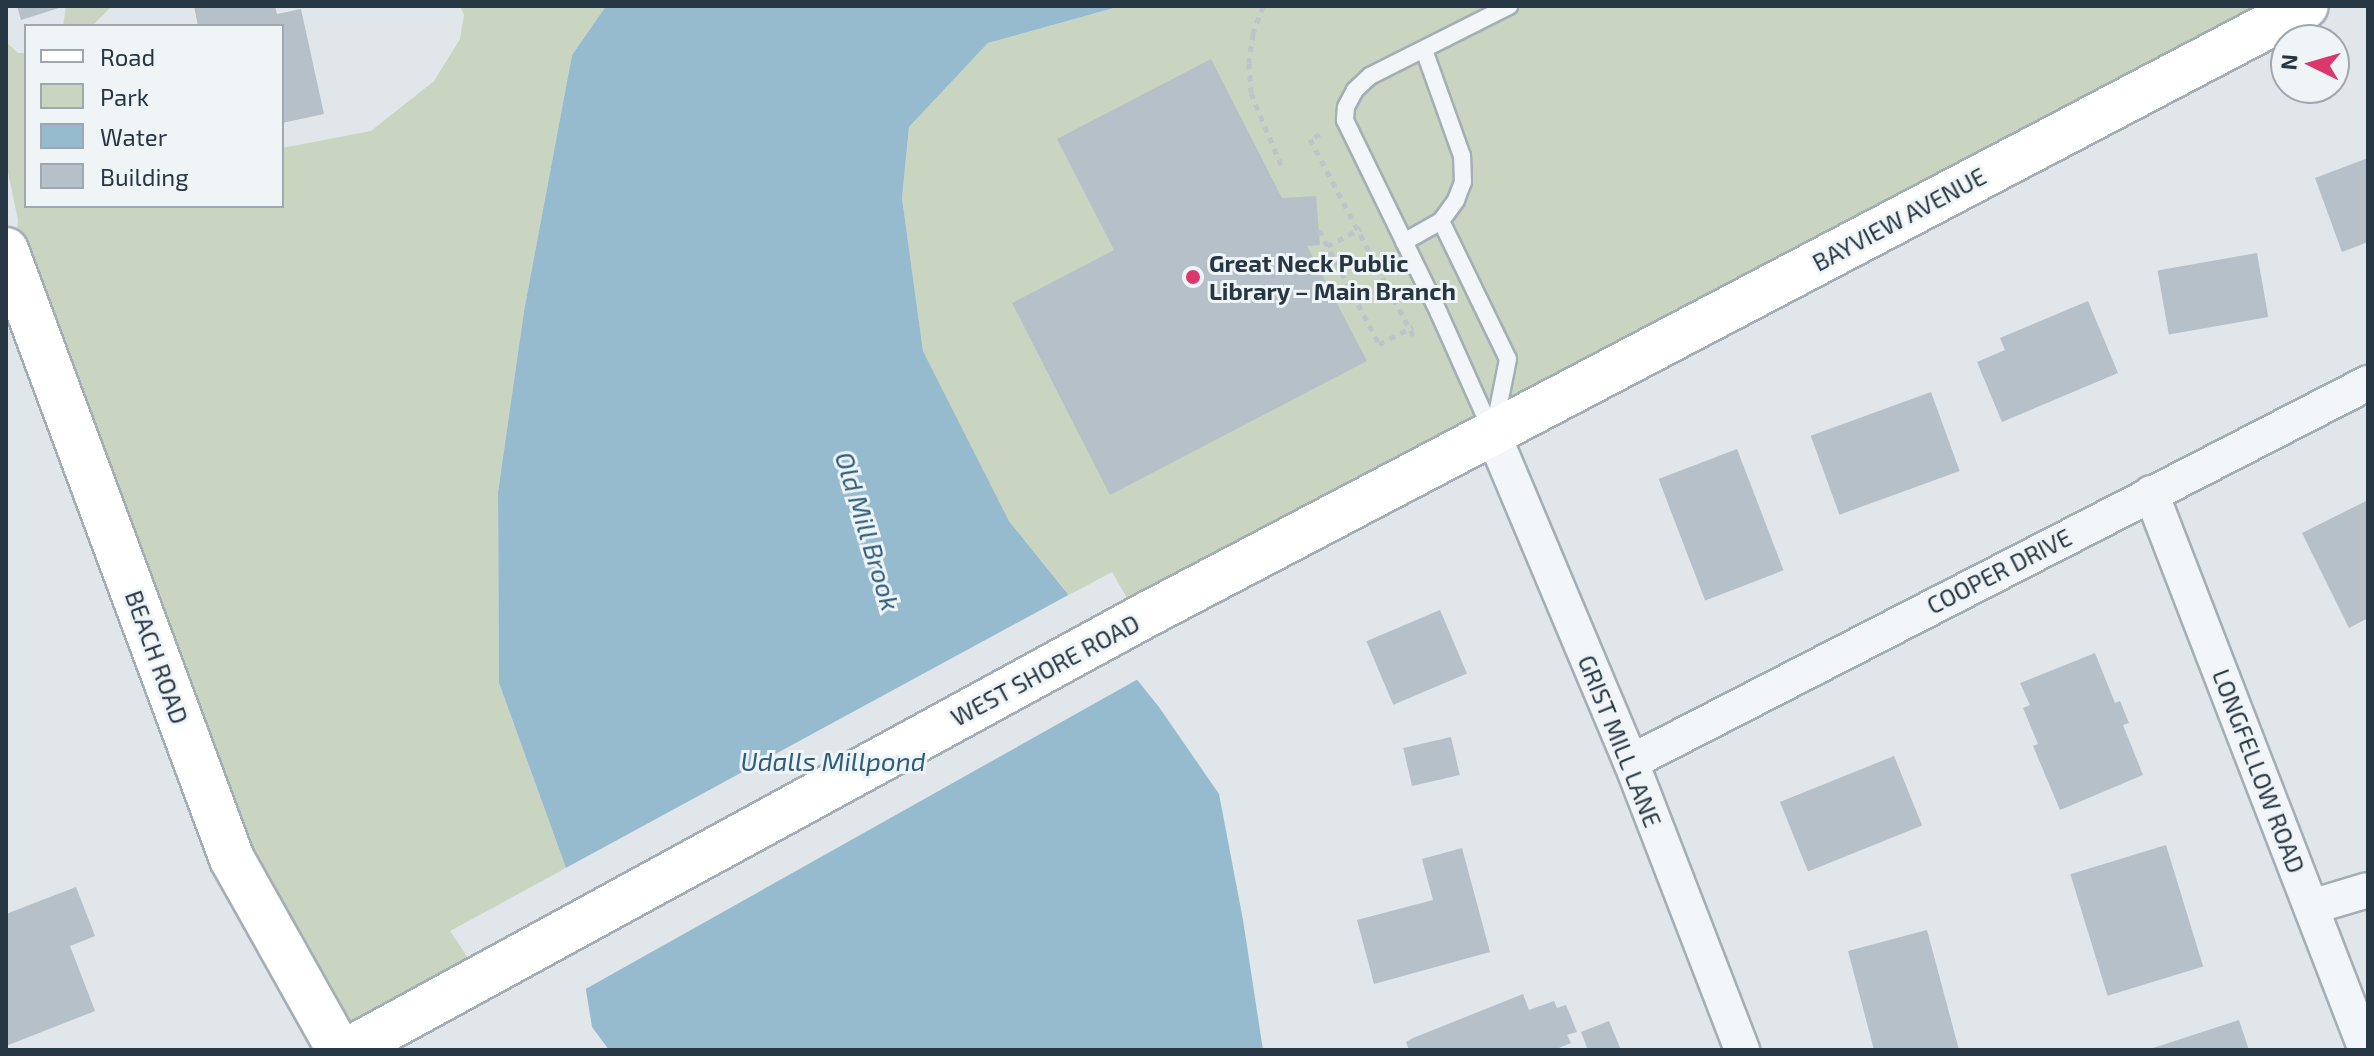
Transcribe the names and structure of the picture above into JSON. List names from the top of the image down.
{
  "streets": {
    "main road": ["BAYVIEW AVENUE", "BEACH ROAD", "WEST SHORE ROAD"],
    "street": ["COOPER DRIVE", "GRIST MILL LANE", "LONGFELLOW ROAD"]
  },
  "crossings": [
    ["BAYVIEW AVENUE", "WEST SHORE ROAD"],
    ["BAYVIEW AVENUE", "GRIST MILL LANE"],
    ["COOPER DRIVE", "GRIST MILL LANE"],
    ["COOPER DRIVE", "LONGFELLOW ROAD"],
    ["WEST SHORE ROAD", "GRIST MILL LANE"]
  ],
  "water": ["Old Mill Brook", "Udalls Millpond"],
  "places": ["Great Neck Public Library – Main Branch"],
  "legend": [
    "Road",
    "Park",
    "Water",
    "Building"
  ],
  "north": "left"
}
